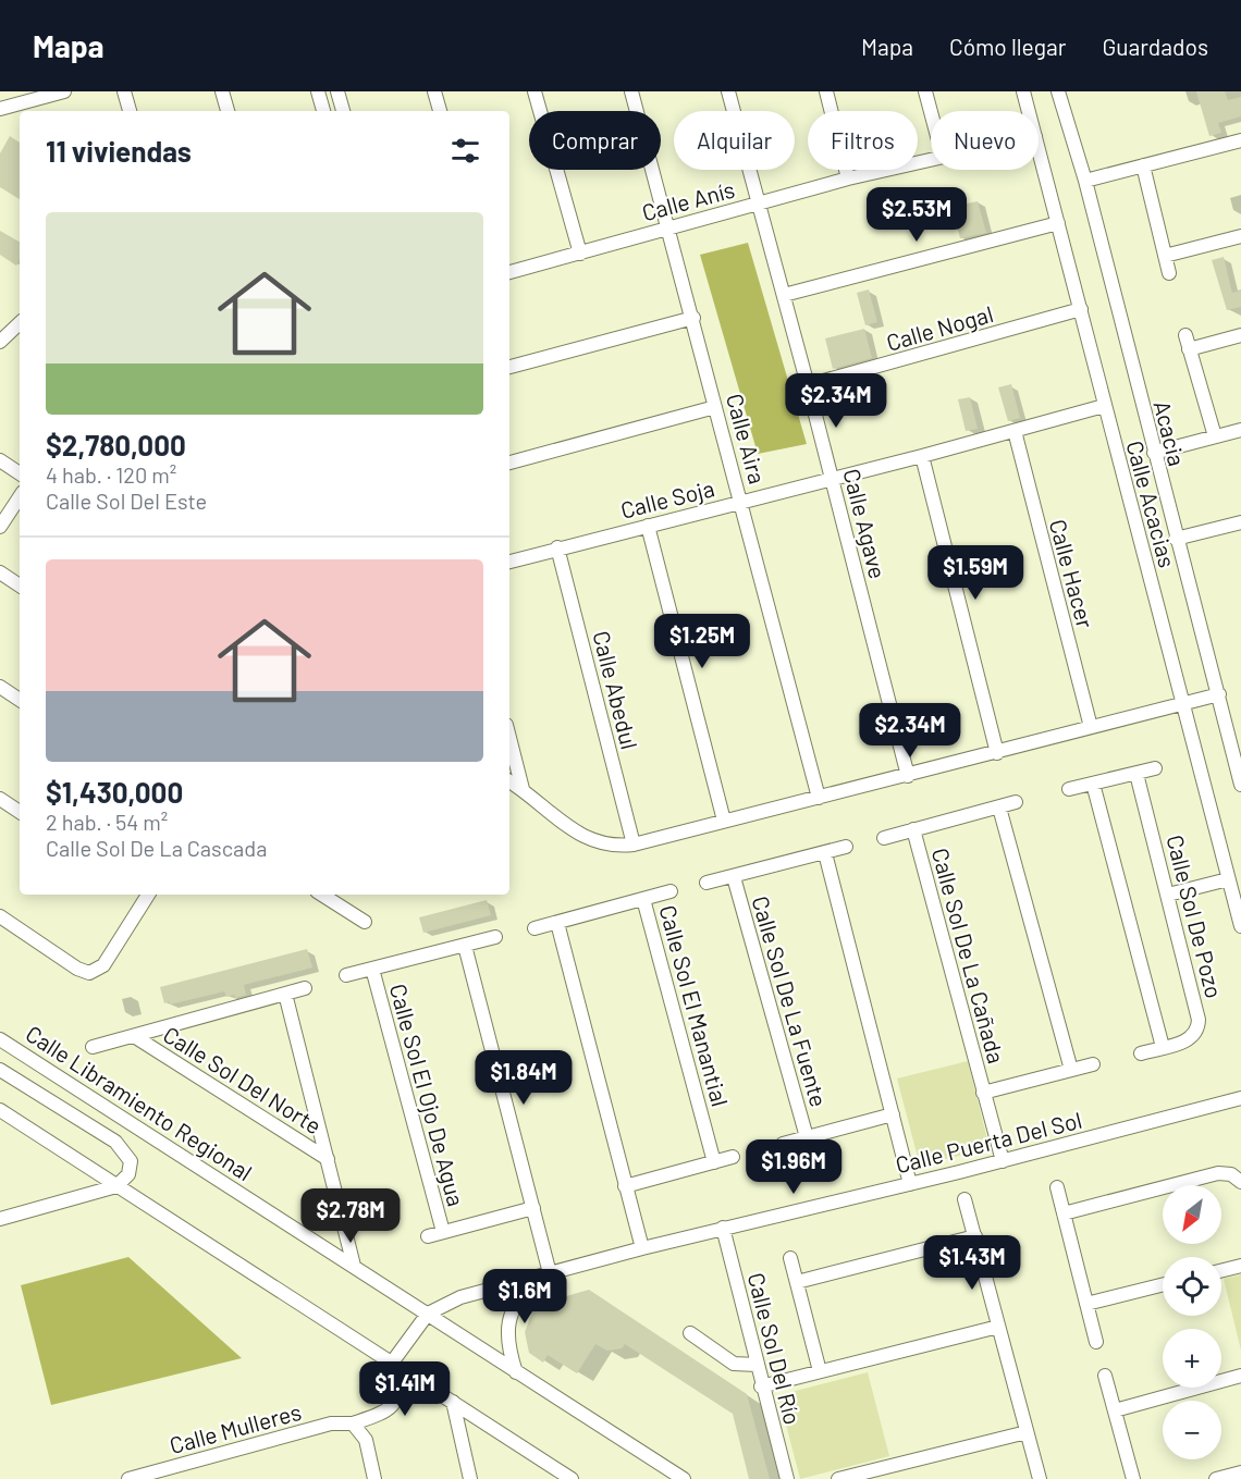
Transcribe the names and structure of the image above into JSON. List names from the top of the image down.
{
  "streets": {
    "street": [
      "Calle Anís",
      "Calle Nogal",
      "Acacia",
      "Calle Aira",
      "Calle Soja",
      "Calle Acacias",
      "Calle Agave",
      "Calle Hacer",
      "Calle Abedul",
      "Calle Sol De Pozo",
      "Calle Sol De La Cañada",
      "Calle Sol De La Fuente",
      "Calle Sol El Manantial",
      "Calle Sol Del Norte",
      "Calle Sol El Ojo De Agua",
      "Calle Libramiento Regional",
      "Calle Puerta Del Sol",
      "Calle Sol Del Río",
      "Calle Mulleres"
    ]
  },
  "crossings": [
    ["Calle Anís", "Calle Aira"],
    ["Calle Anís", "Calle Agave"],
    ["Calle Nogal", "Calle Acacias"],
    ["Calle Nogal", "Calle Agave"],
    ["Calle Aira", "Calle Soja"],
    ["Calle Soja", "Calle Acacias"],
    ["Calle Soja", "Calle Agave"],
    ["Calle Soja", "Calle Hacer"],
    ["Calle Soja", "Calle Abedul"],
    ["Calle Sol De La Cañada", "Calle Puerta Del Sol"],
    ["Calle Libramiento Regional", "Calle Puerta Del Sol"],
    ["Calle Puerta Del Sol", "Calle Sol Del Río"],
    ["Calle Puerta Del Sol", "Calle Mulleres"]
  ],
  "north": "bottom left",
  "page": {
    "header": "Mapa",
    "nav": ["Mapa", "Cómo llegar", "Guardados"],
    "chip": [
      "Comprar",
      "Alquilar",
      "Filtros",
      "Nuevo"
    ],
    "heading": "11 viviendas",
    "price": [
      "$2.53M",
      "$2.34M",
      "$1.59M",
      "$1.25M",
      "$2.34M",
      "$1.84M",
      "$1.96M",
      "$2.78M",
      "$1.43M",
      "$1.6M",
      "$1.41M"
    ],
    "list": [
      {
        "name": "$2,780,000",
        "note": "4 hab. · 120 m² · Calle Sol Del Este"
      },
      {
        "name": "$1,430,000",
        "note": "2 hab. · 54 m² · Calle Sol De La Cascada"
      }
    ],
    "map_buttons": ["+", "−"]
  }
}
